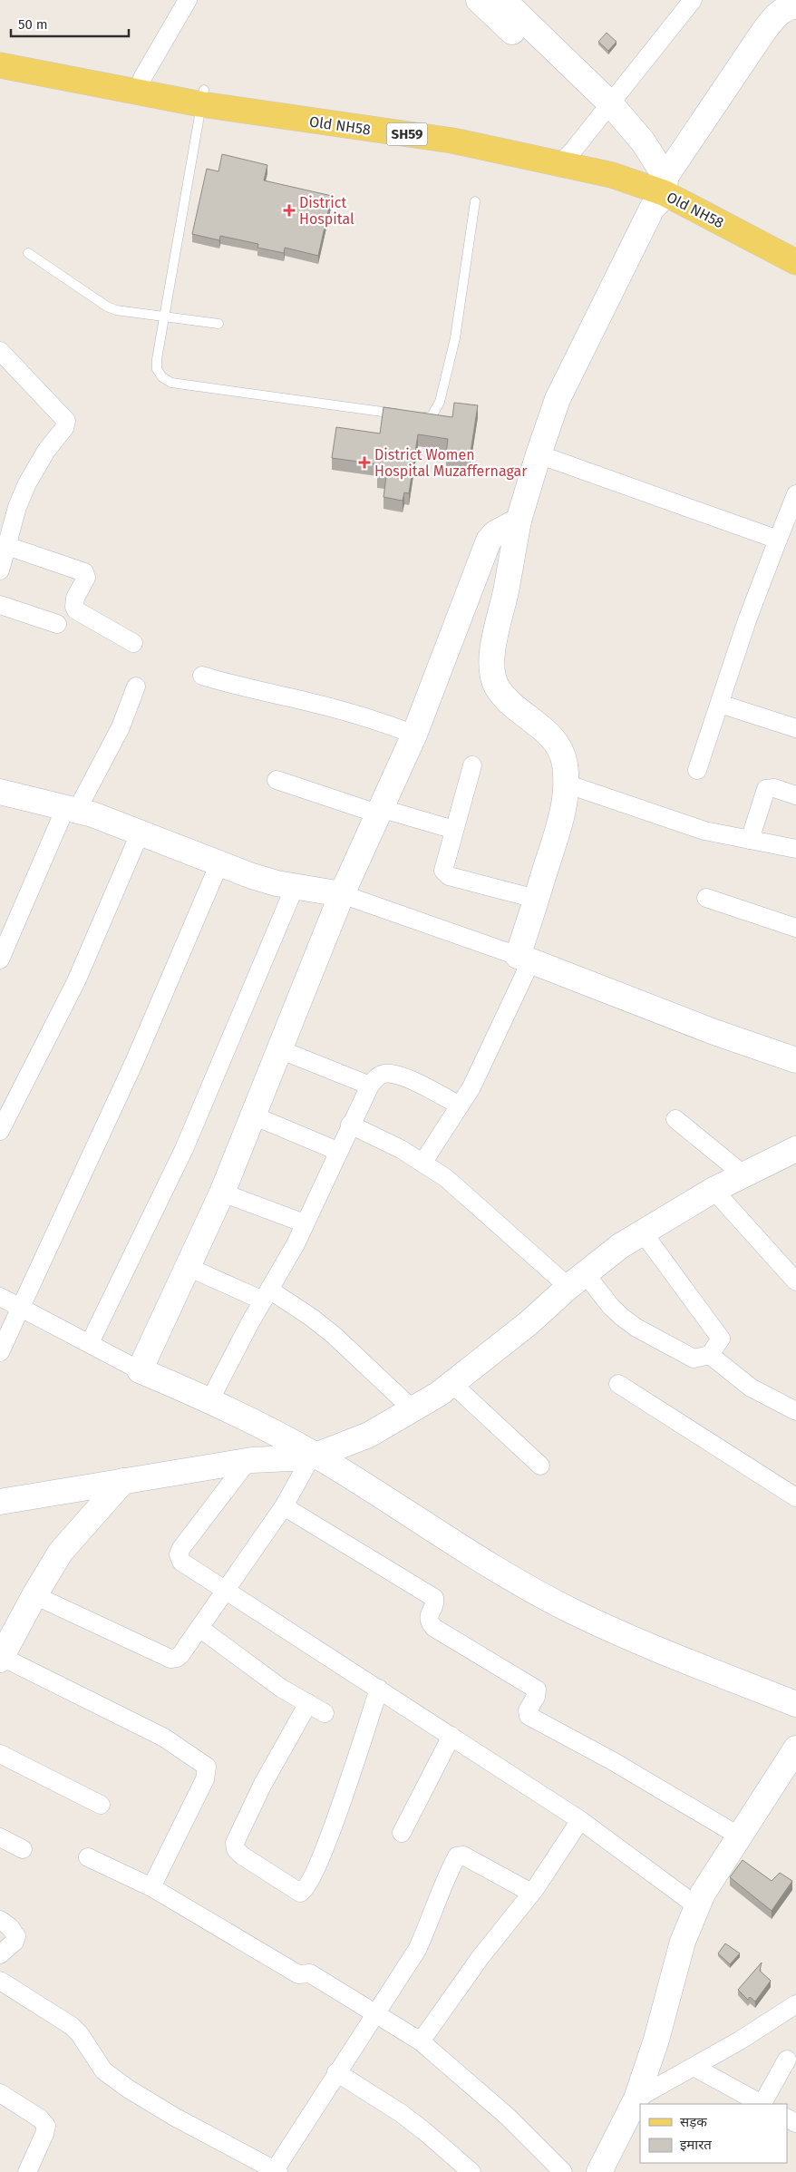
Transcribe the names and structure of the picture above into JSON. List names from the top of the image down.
{
  "streets": {
    "main road": ["Old NH58", "SH59"]
  },
  "places": {
    "health": ["District Hospital", "District Women Hospital Muzaffernagar"]
  },
  "legend": ["सड़क", "इमारत"],
  "scale_bar": "50 m"
}
